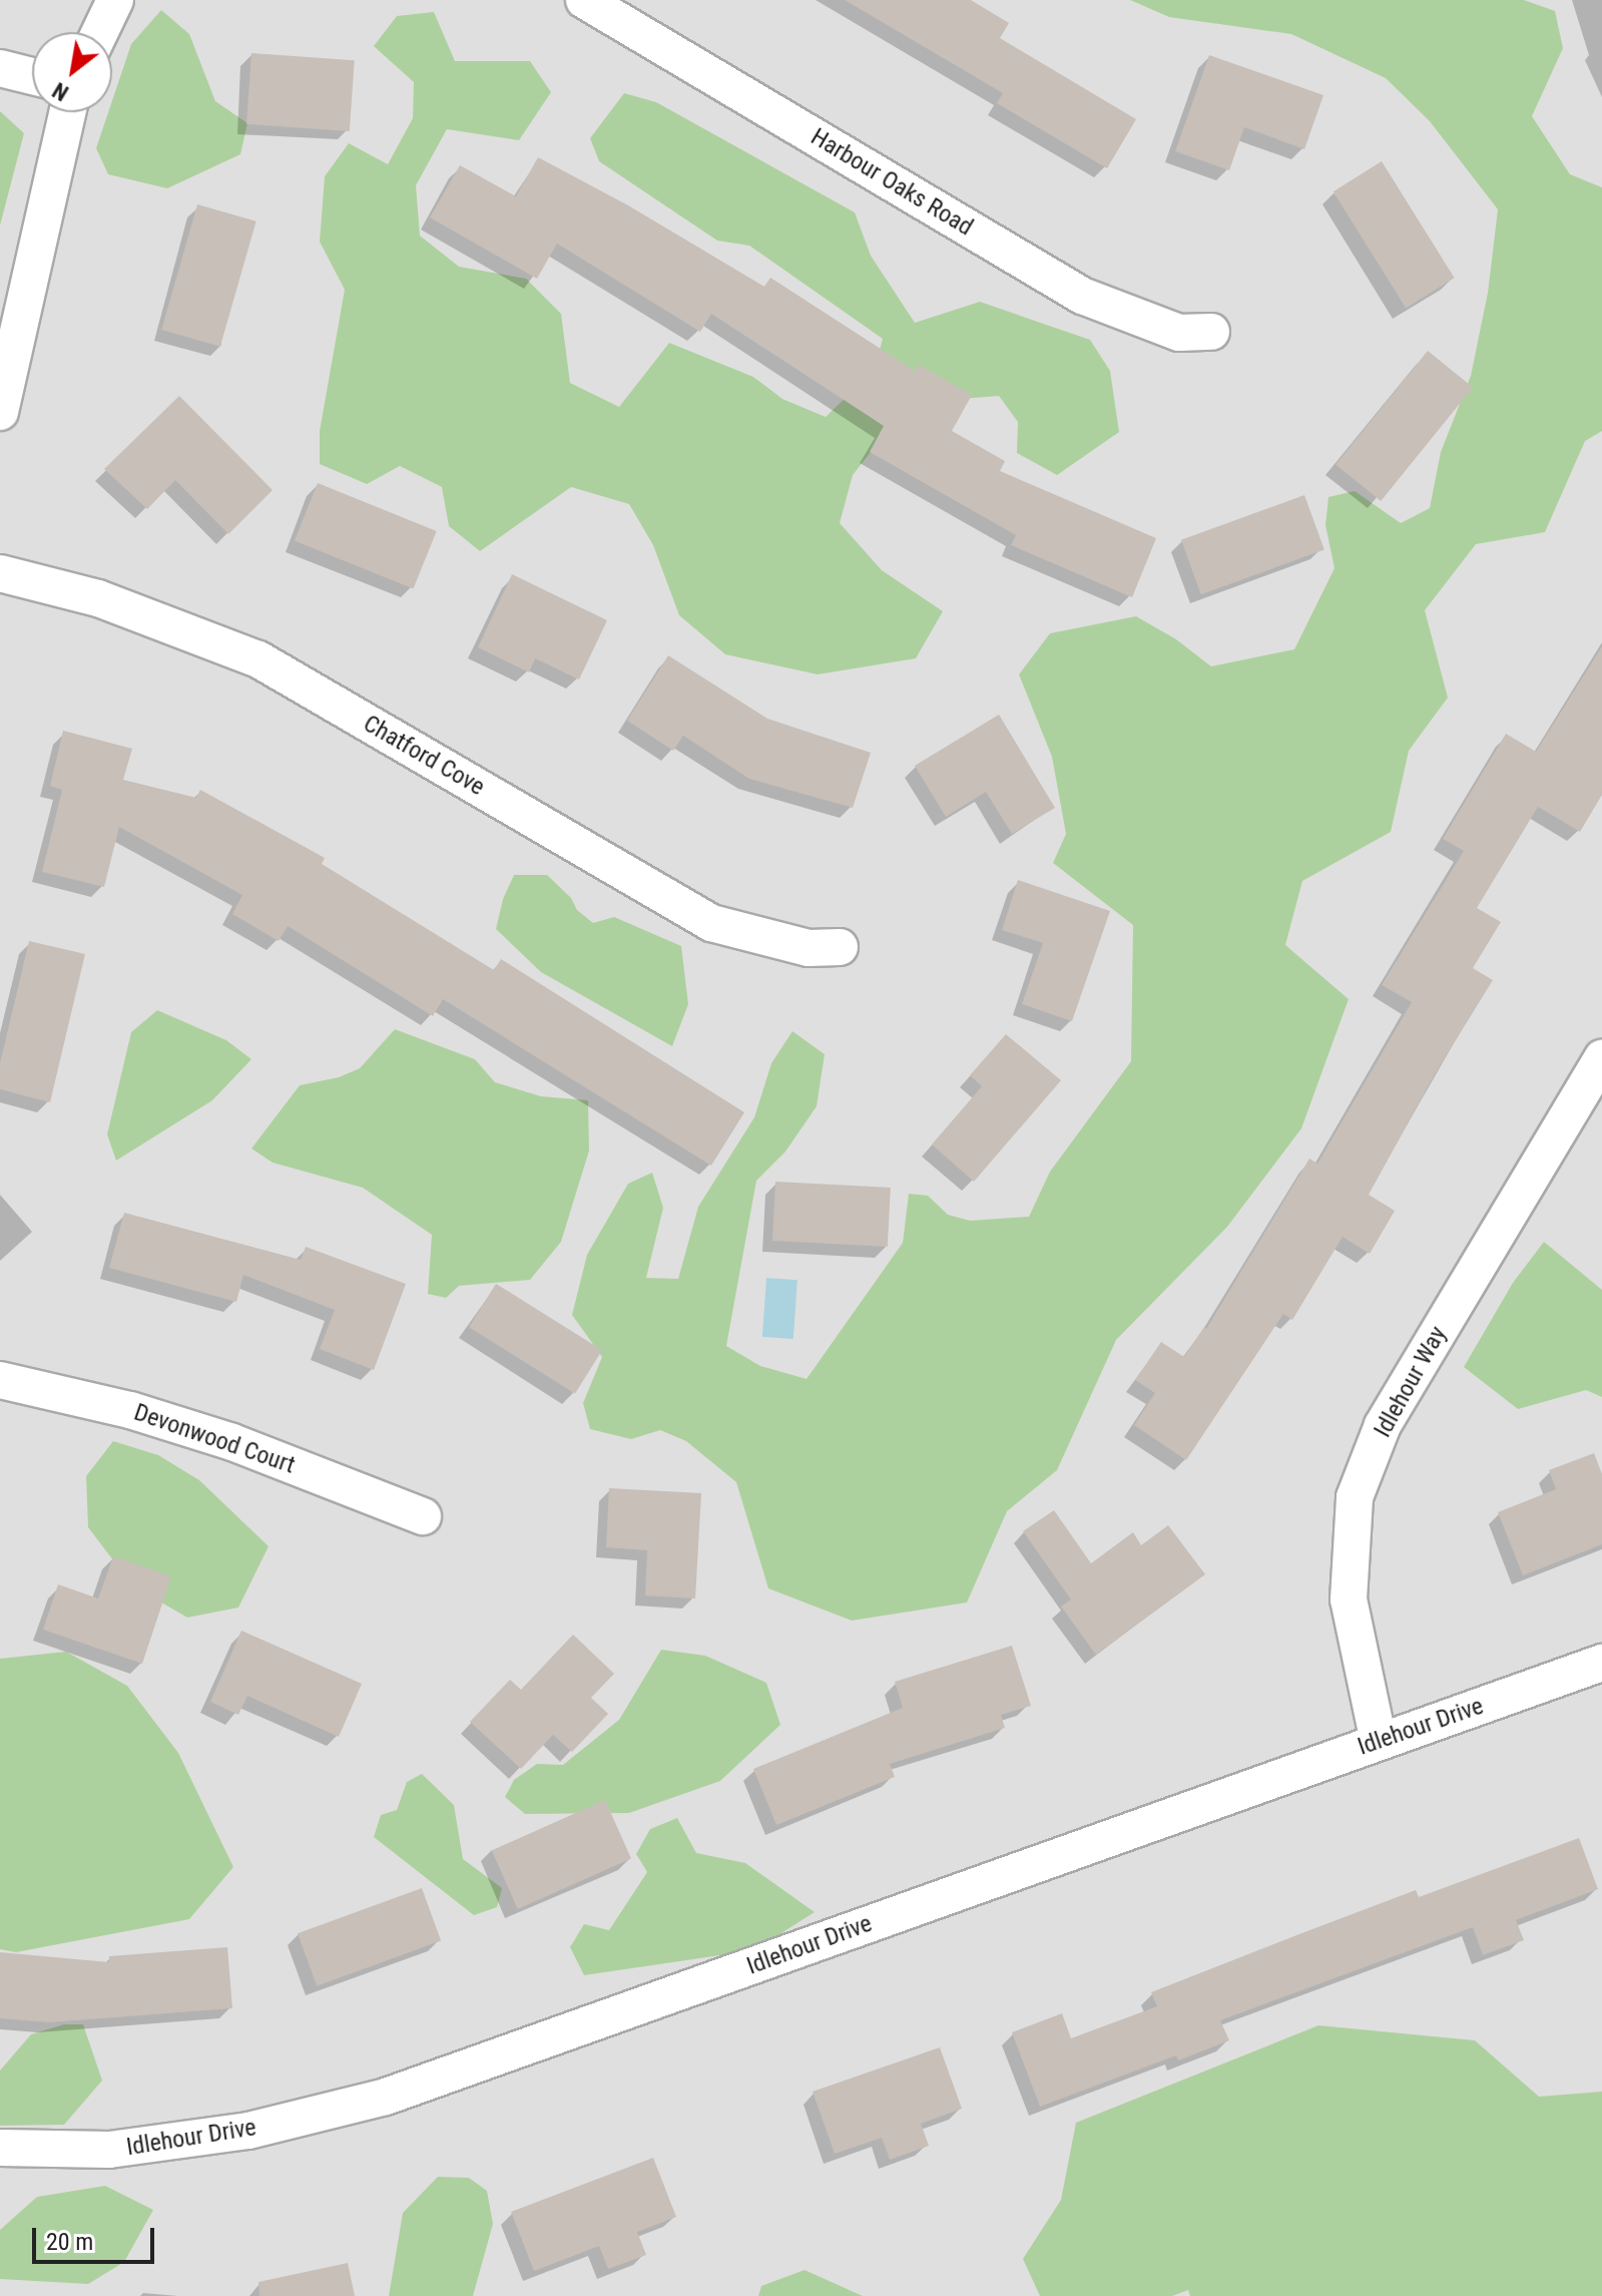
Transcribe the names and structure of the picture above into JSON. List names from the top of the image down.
{
  "streets": {
    "street": [
      "Harbour Oaks Road",
      "Chatford Cove",
      "Idlehour Way",
      "Devonwood Court",
      "Idlehour Drive"
    ]
  },
  "crossings": [
    ["Idlehour Way", "Idlehour Drive"]
  ],
  "scale_bar": "20 m",
  "north": "bottom left"
}
